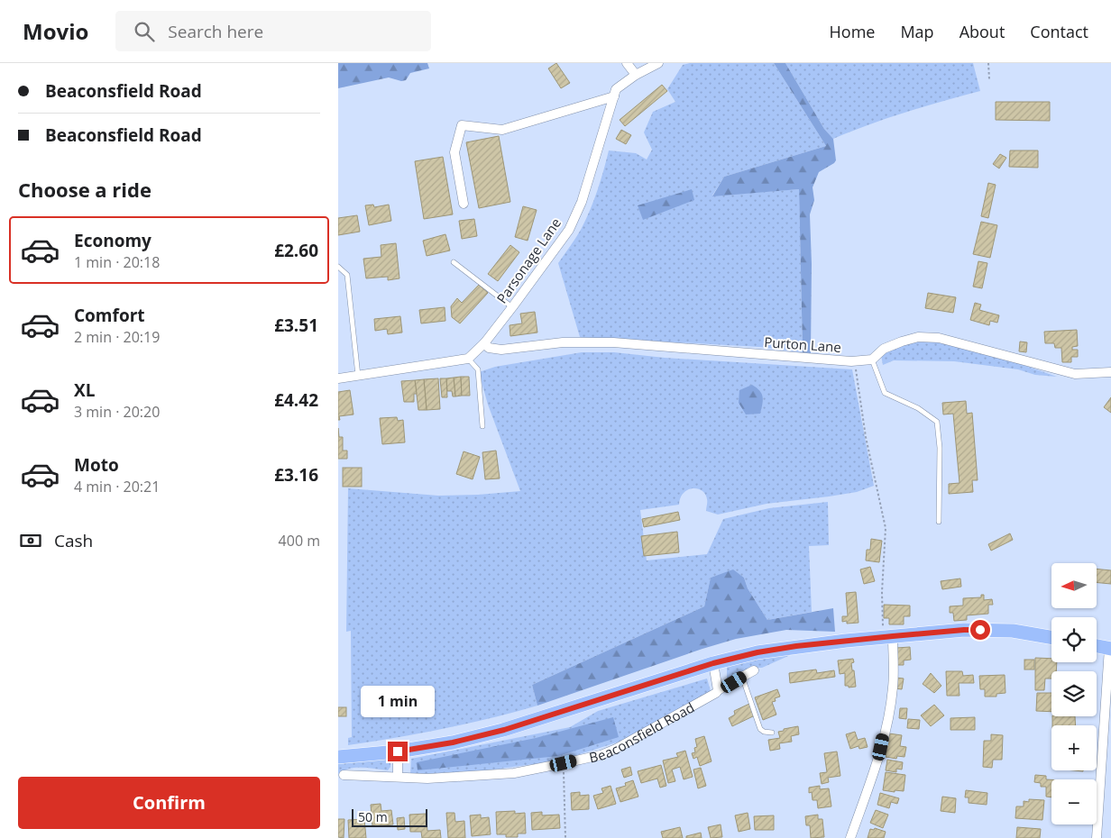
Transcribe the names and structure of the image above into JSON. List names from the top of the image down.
{
  "streets": {
    "street": ["Parsonage Lane", "Purton Lane", "Beaconsfield Road"]
  },
  "crossings": [
    ["Parsonage Lane", "Purton Lane"]
  ],
  "scale_bar": "50 m",
  "north": "left",
  "page": {
    "header": "Movio",
    "search": "Search here",
    "nav": [
      "Home",
      "Map",
      "About",
      "Contact"
    ],
    "banner": ["Beaconsfield Road", "Beaconsfield Road"],
    "heading": "Choose a ride",
    "list": [
      {
        "name": "Economy",
        "note": "1 min · 20:18",
        "value": "£2.60"
      },
      {
        "name": "Comfort",
        "note": "2 min · 20:19",
        "value": "£3.51"
      },
      {
        "name": "XL",
        "note": "3 min · 20:20",
        "value": "£4.42"
      },
      {
        "name": "Moto",
        "note": "4 min · 20:21",
        "value": "£3.16"
      }
    ],
    "pay": ["Cash", "400 m"],
    "map_buttons": ["+", "−"],
    "bubble": "1 min",
    "buttons": "Confirm",
    "scale": "50 m"
  }
}
